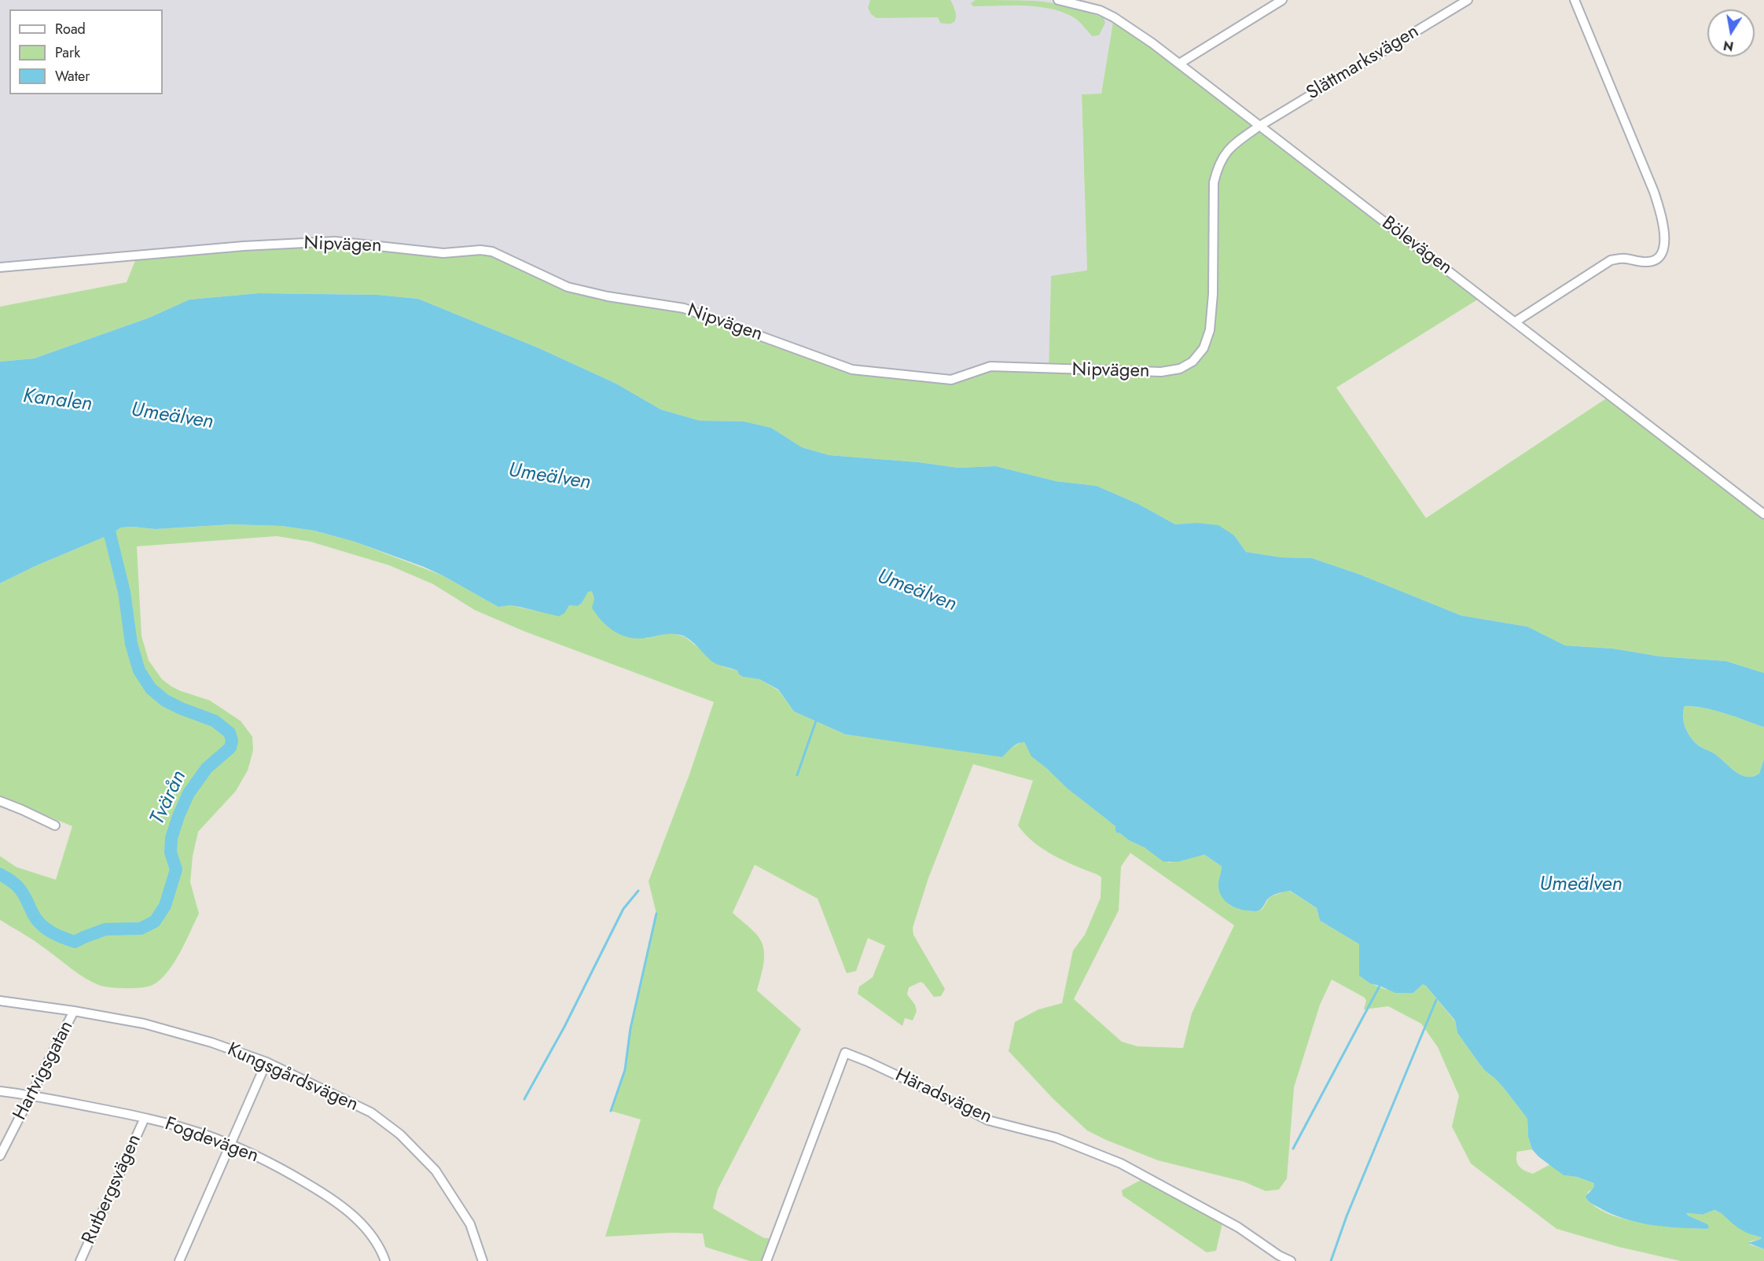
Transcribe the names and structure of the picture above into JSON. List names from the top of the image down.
{
  "streets": {
    "street": [
      "Slättmarksvägen",
      "Nipvägen",
      "Bölevägen",
      "Hartvigsgatan",
      "Kungsgårdsvägen",
      "Häradsvägen",
      "Fogdevägen",
      "Rutbergsvägen"
    ]
  },
  "crossings": [
    ["Slättmarksvägen", "Nipvägen"],
    ["Slättmarksvägen", "Bölevägen"],
    ["Nipvägen", "Bölevägen"],
    ["Hartvigsgatan", "Kungsgårdsvägen"],
    ["Hartvigsgatan", "Fogdevägen"],
    ["Fogdevägen", "Rutbergsvägen"]
  ],
  "water": ["Kanalen", "Umeälven", "Tvärån"],
  "legend": ["Road", "Park", "Water"],
  "north": "bottom"
}
